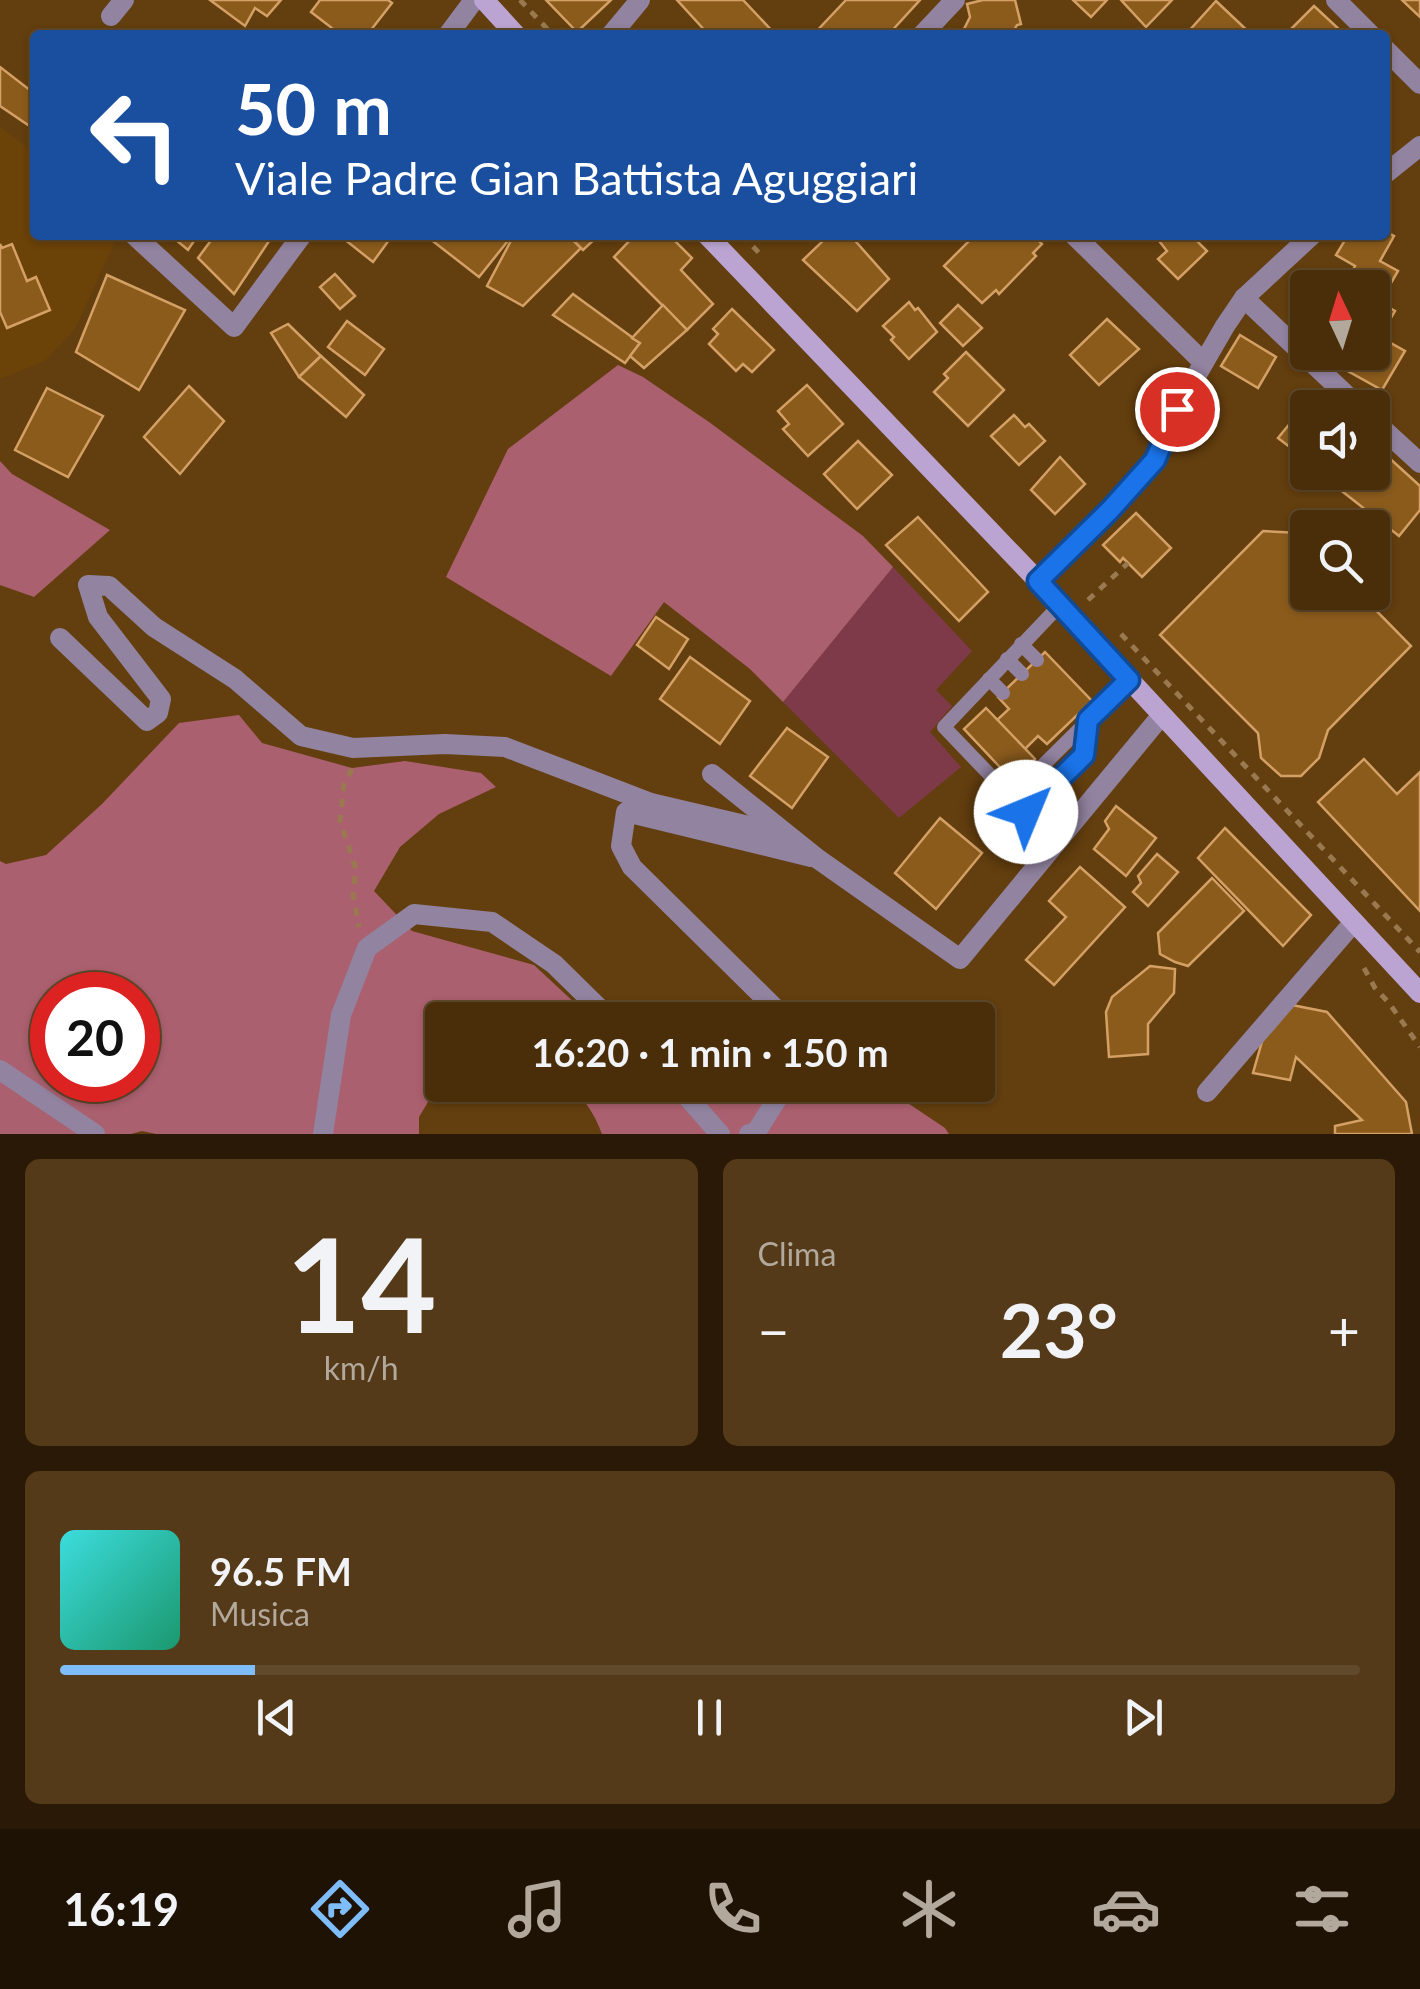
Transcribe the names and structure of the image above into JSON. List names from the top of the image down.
{
  "north": "top",
  "page": {
    "turn": ["50 m", "Viale Padre Gian Battista Aguggiari"],
    "limit": "20",
    "trip": "16:20 · 1 min · 150 m",
    "tile": [
      ["14", "km/h"],
      "Clima"
    ],
    "heat": ["−", "23°", "+"],
    "song": ["96.5 FM", "Musica"],
    "tabs": "16:19"
  }
}
